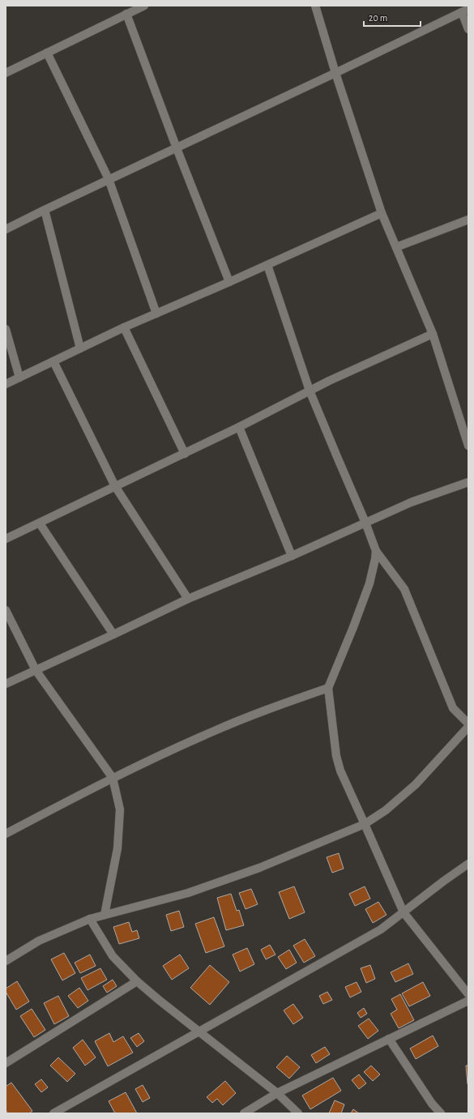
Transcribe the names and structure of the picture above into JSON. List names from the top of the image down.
{
  "scale_bar": "20 m"
}
